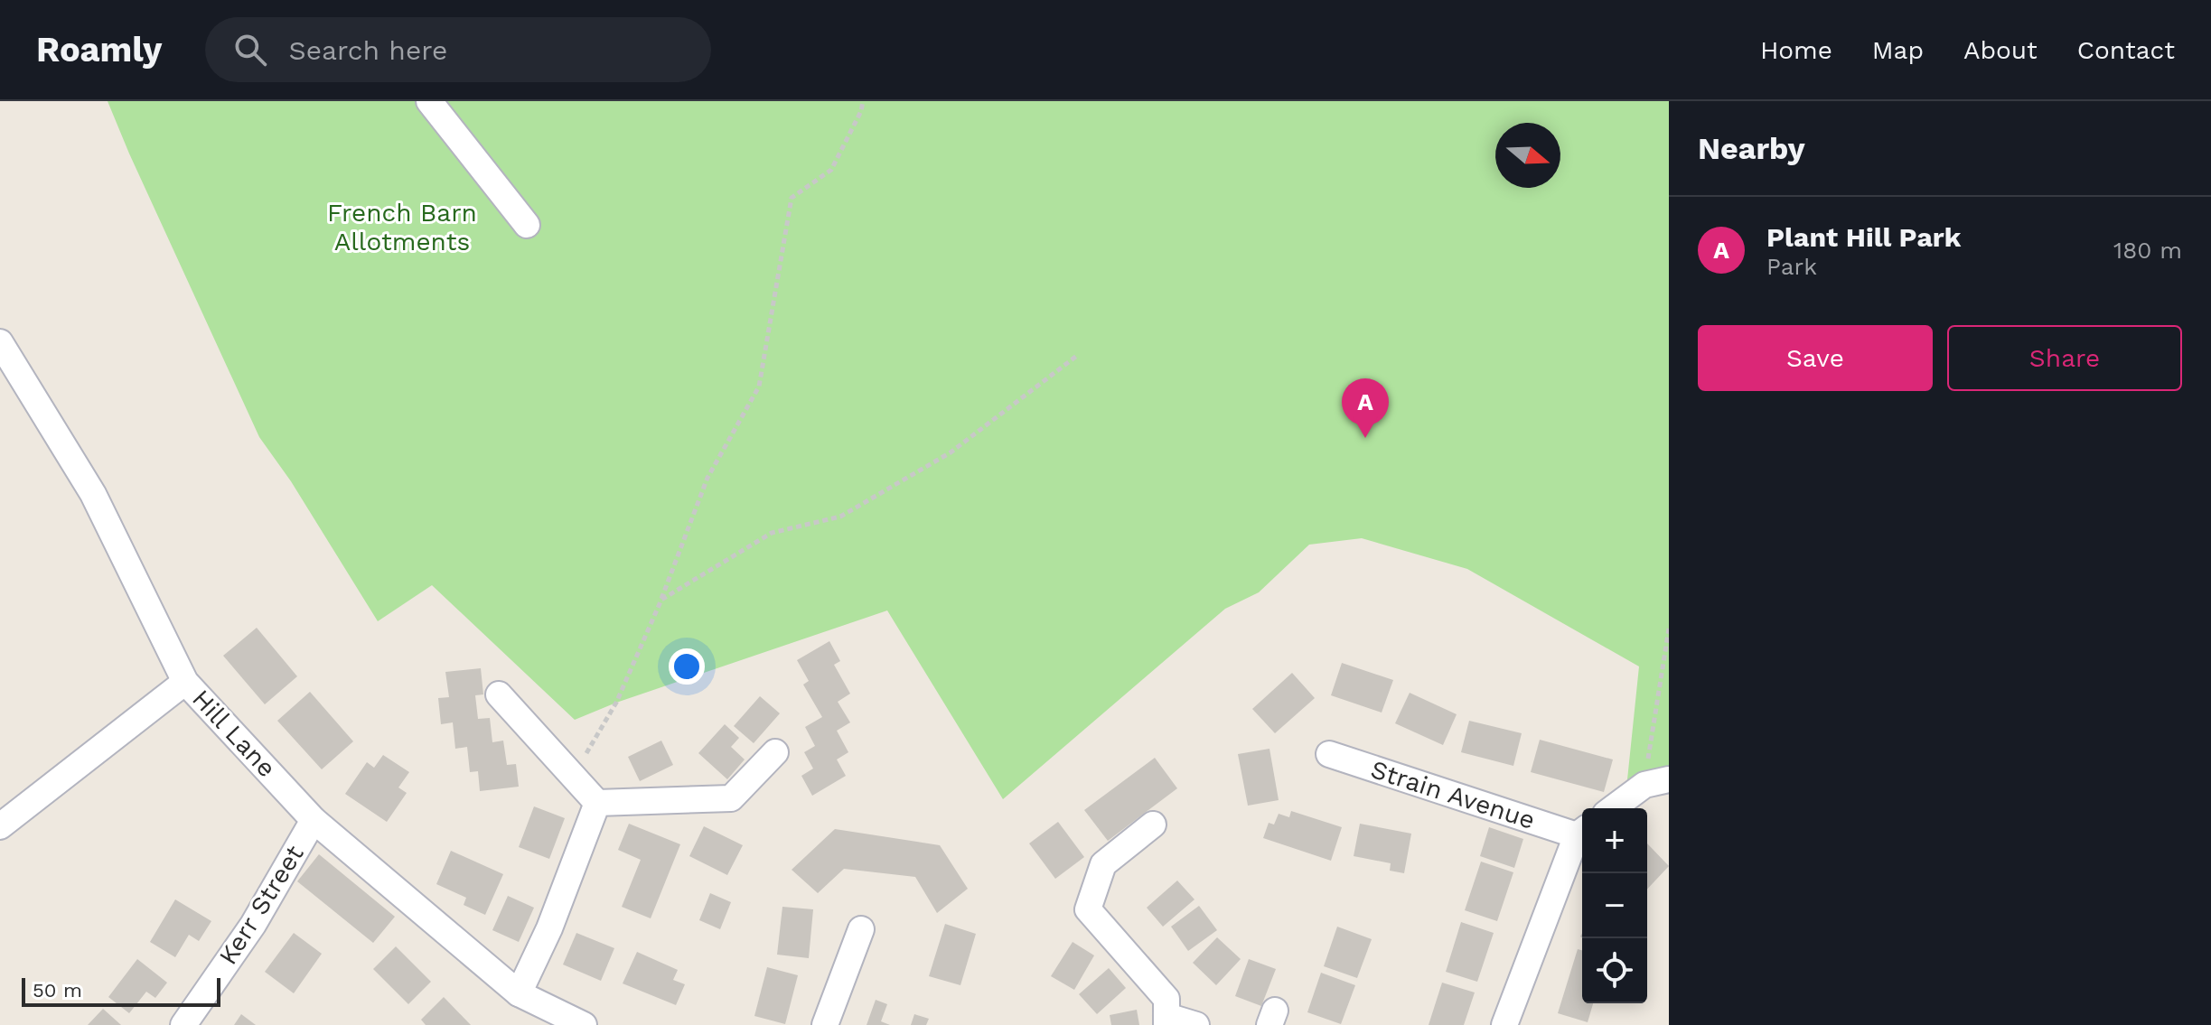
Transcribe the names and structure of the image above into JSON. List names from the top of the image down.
{
  "streets": {
    "street": ["Hill Lane", "Strain Avenue", "Kerr Street"]
  },
  "crossings": [
    ["Hill Lane", "Kerr Street"]
  ],
  "parks": ["French Barn Allotments"],
  "scale_bar": "50 m",
  "north": "right",
  "page": {
    "header": "Roamly",
    "search": "Search here",
    "nav": [
      "Home",
      "Map",
      "About",
      "Contact"
    ],
    "heading": "Nearby",
    "list": [
      {
        "mark": "A",
        "name": "Plant Hill Park",
        "note": "Park",
        "value": "180 m"
      }
    ],
    "buttons": ["Save", "Share"],
    "pins": "A",
    "map_buttons": ["+", "−"],
    "scale": "50 m"
  }
}
